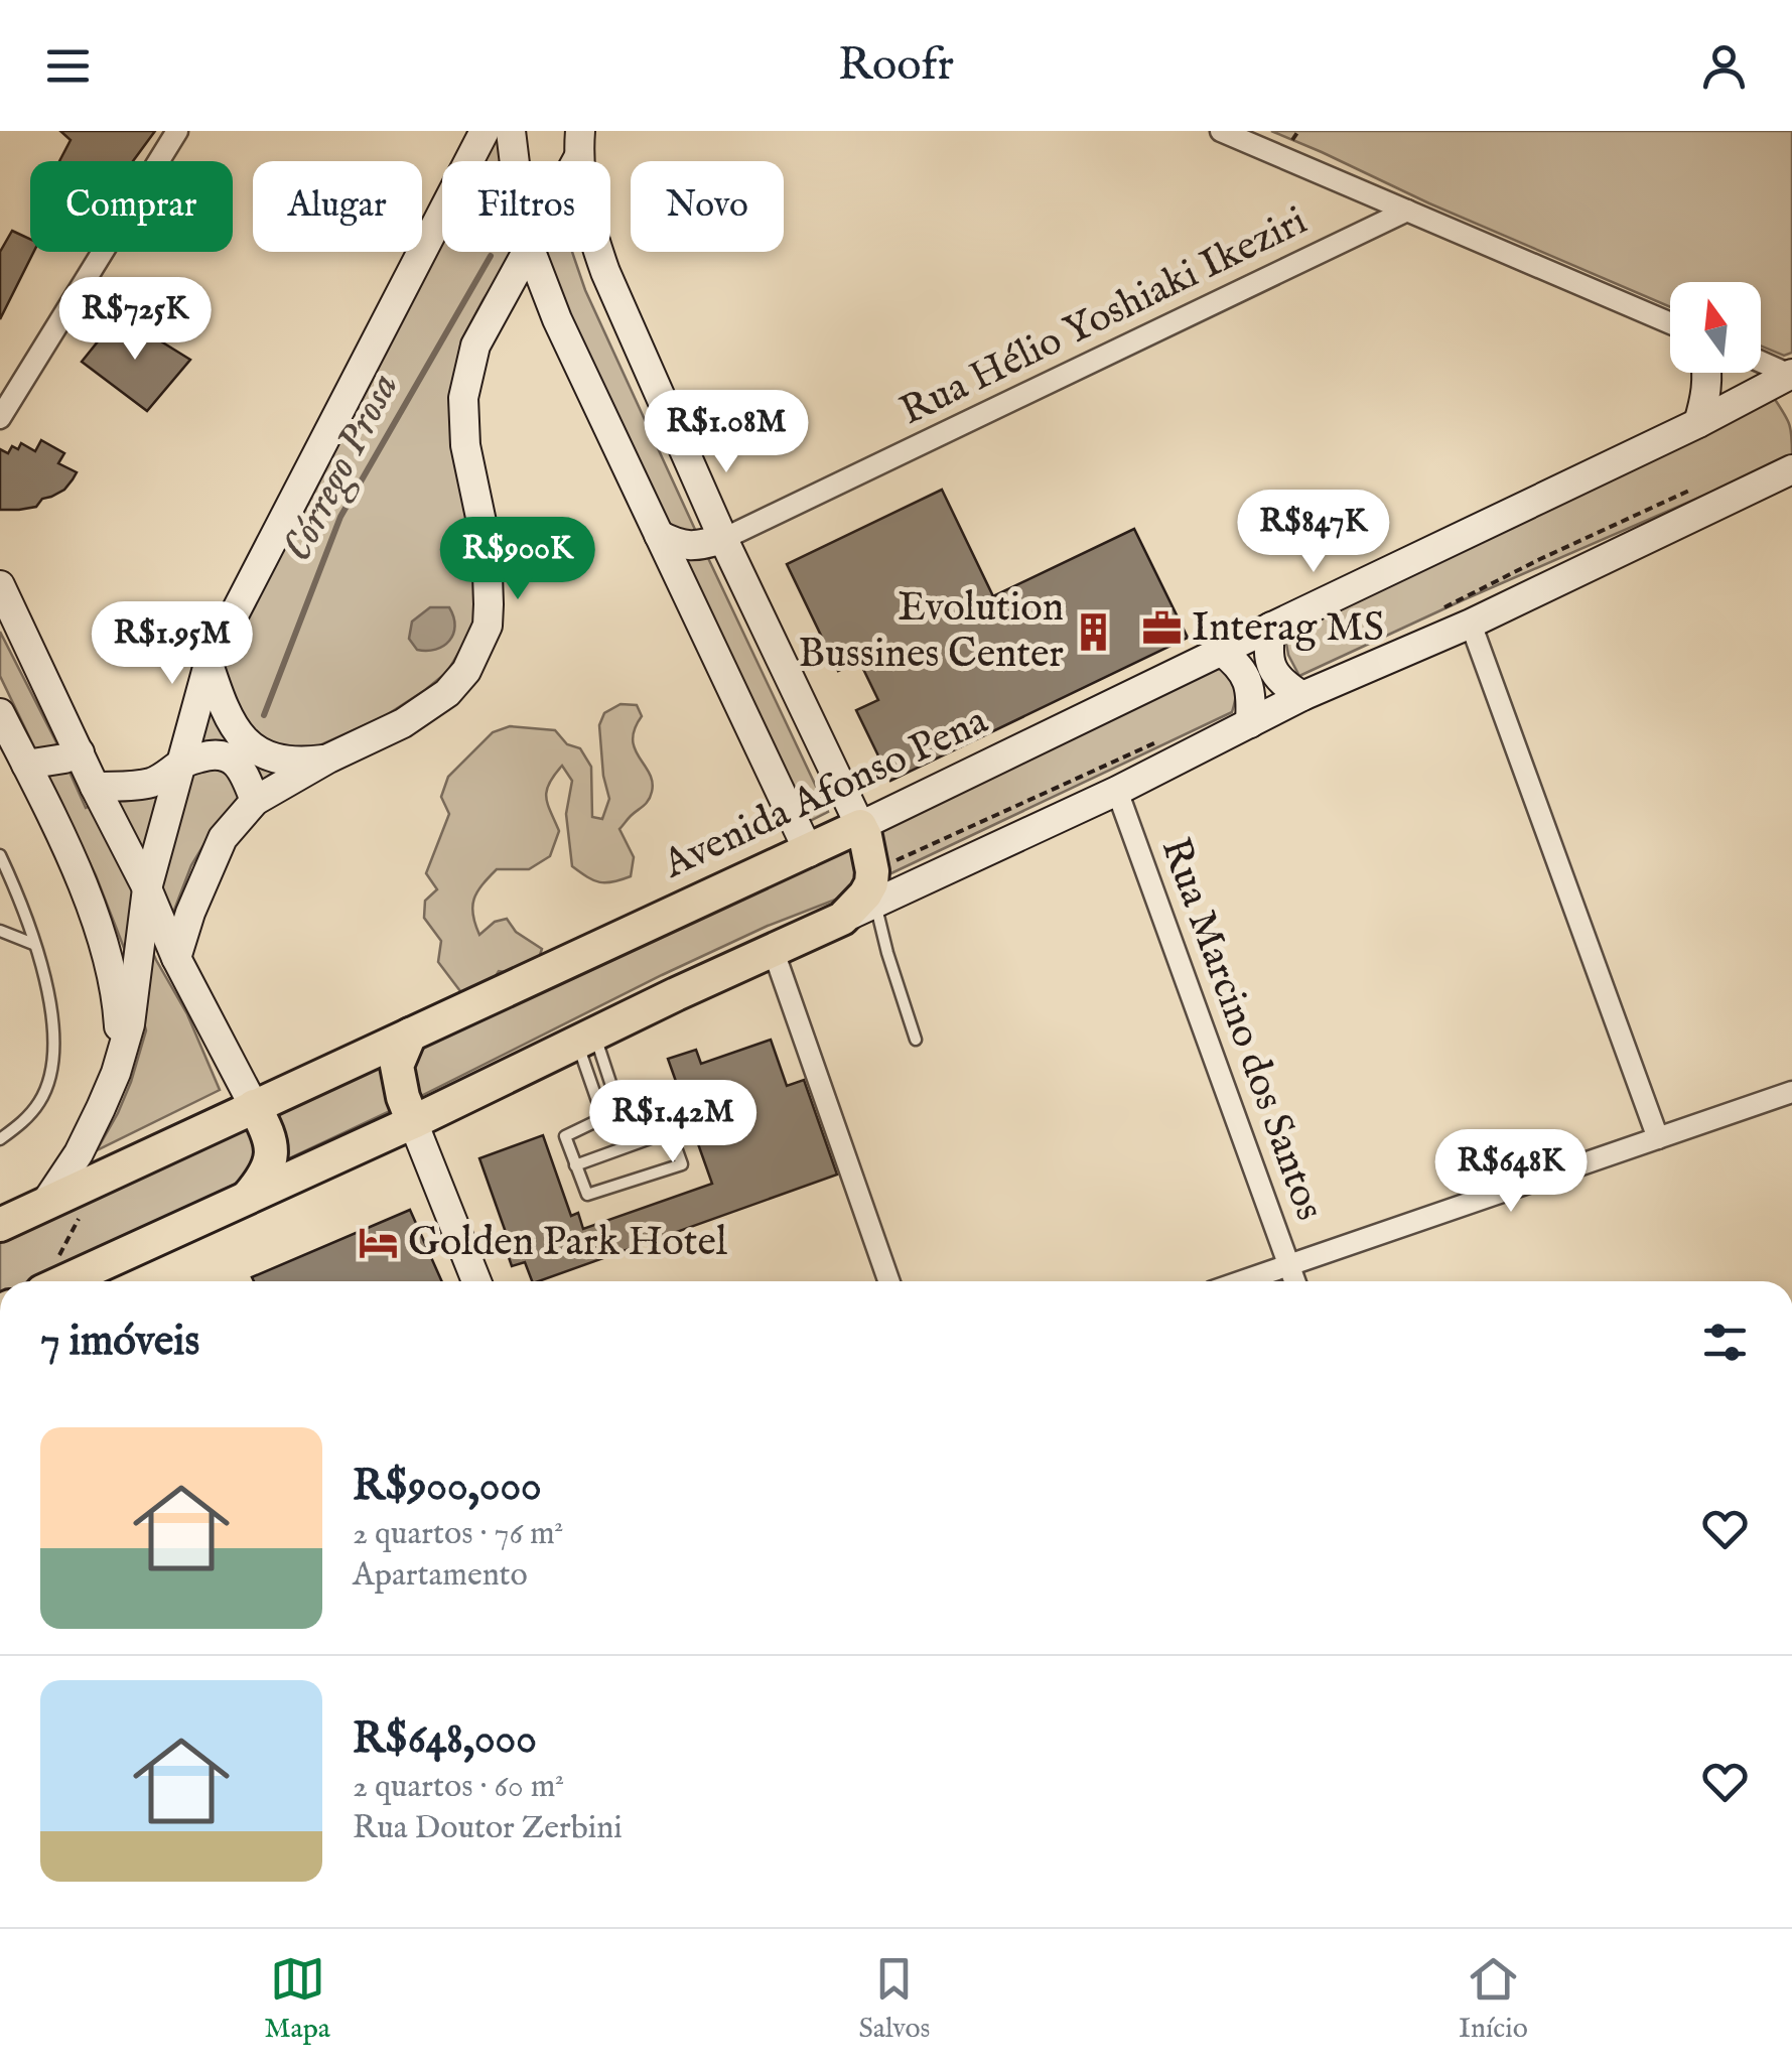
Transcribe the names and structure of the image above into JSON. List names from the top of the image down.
{
  "streets": {
    "main road": ["Avenida Afonso Pena"],
    "street": ["Rua Hélio Yoshiaki Ikeziri", "Rua Marcino dos Santos"]
  },
  "water": ["Córrego Prosa"],
  "places": {
    "office": ["Interag MS"],
    "building": ["Evolution Bussines Center"],
    "hotel": ["Golden Park Hotel"]
  },
  "north": "top",
  "page": {
    "header": "Roofr",
    "chip": [
      "Comprar",
      "Alugar",
      "Filtros",
      "Novo"
    ],
    "price": [
      "R$725K",
      "R$1.08M",
      "R$847K",
      "R$900K",
      "R$1.95M",
      "R$1.42M",
      "R$648K"
    ],
    "heading": "7 imóveis",
    "list": [
      {
        "name": "R$900,000",
        "note": "2 quartos · 76 m² · Apartamento"
      },
      {
        "name": "R$648,000",
        "note": "2 quartos · 60 m² · Rua Doutor Zerbini"
      }
    ],
    "tabs": ["Mapa", "Salvos", "Início"]
  }
}
